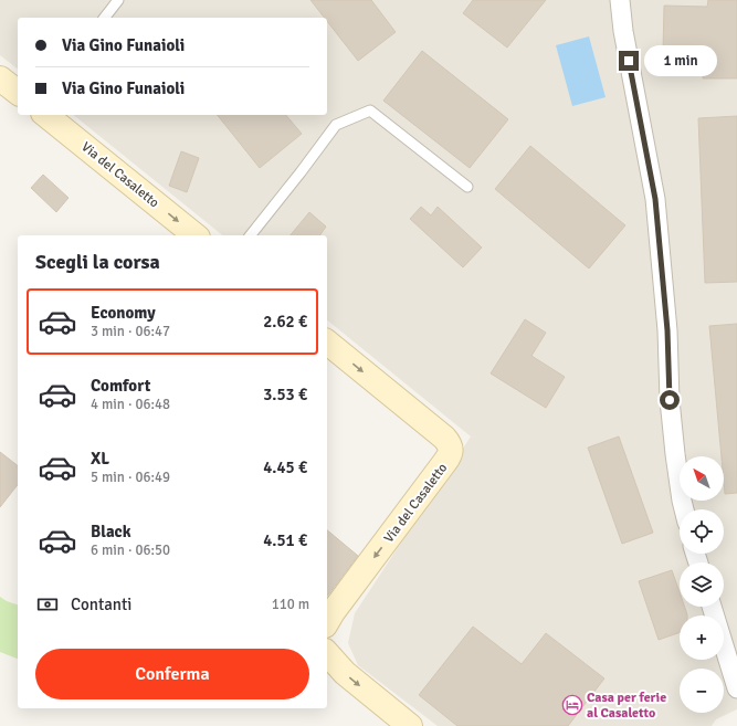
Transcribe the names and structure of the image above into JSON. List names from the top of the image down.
{
  "streets": {
    "street": ["Via del Casaletto"]
  },
  "places": {
    "hotel": ["Casa per ferie al Casaletto"]
  },
  "north": "top left",
  "page": {
    "banner": ["Via Gino Funaioli", "Via Gino Funaioli"],
    "bubble": "1 min",
    "heading": "Scegli la corsa",
    "list": [
      {
        "name": "Economy",
        "note": "3 min · 06:47",
        "value": "2.62 €"
      },
      {
        "name": "Comfort",
        "note": "4 min · 06:48",
        "value": "3.53 €"
      },
      {
        "name": "XL",
        "note": "5 min · 06:49",
        "value": "4.45 €"
      },
      {
        "name": "Black",
        "note": "6 min · 06:50",
        "value": "4.51 €"
      }
    ],
    "map_buttons": ["+", "−"],
    "pay": ["Contanti", "110 m"],
    "buttons": "Conferma"
  }
}
